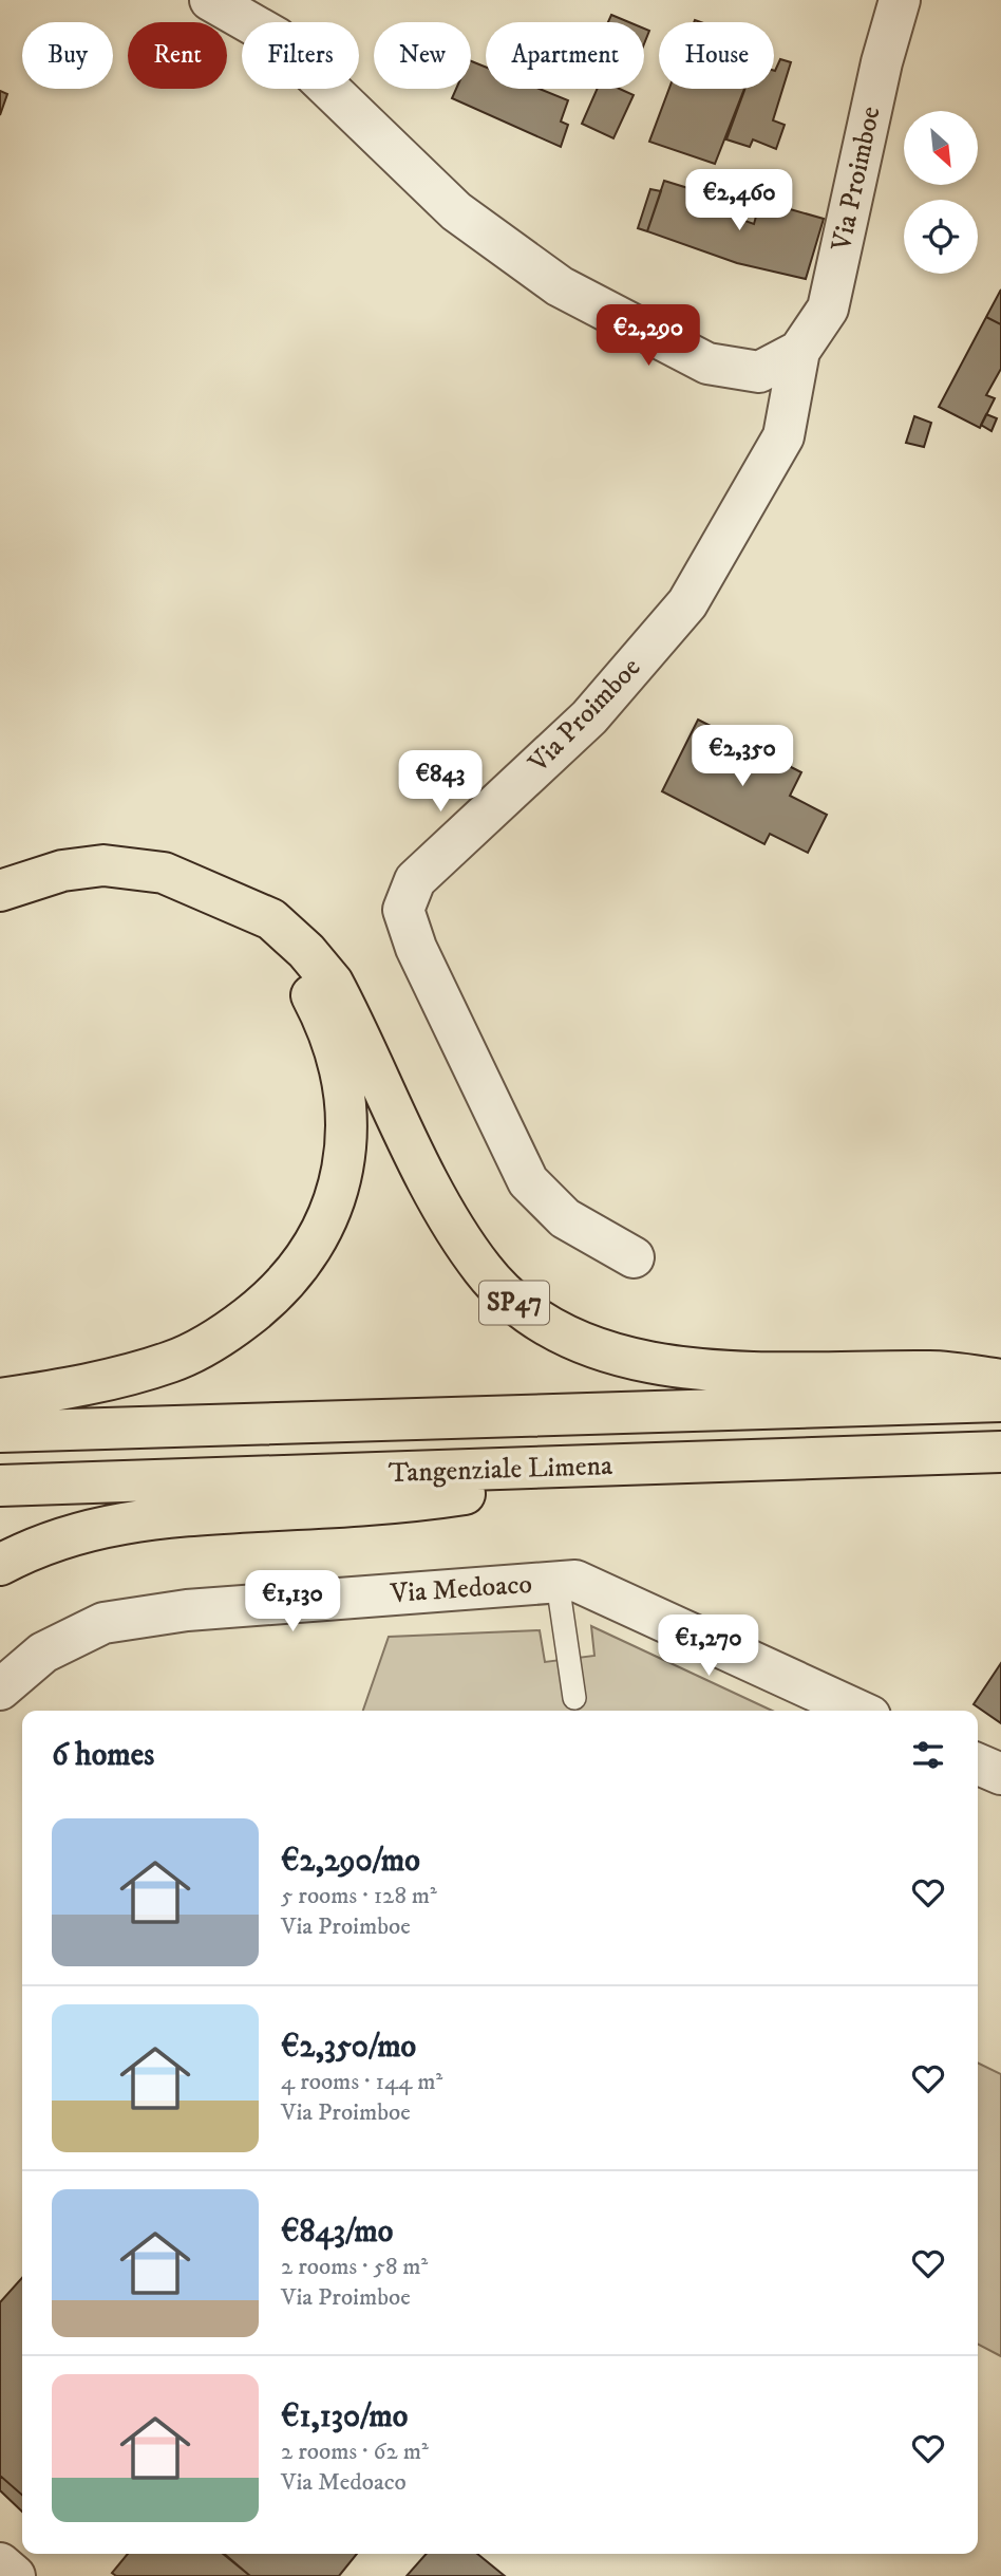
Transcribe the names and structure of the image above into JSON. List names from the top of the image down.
{
  "streets": {
    "highway": ["SP47", "Tangenziale Limena"],
    "street": ["Via Proimboe", "Via Medoaco"]
  },
  "north": "bottom right",
  "page": {
    "chip": [
      "Buy",
      "Rent",
      "Filters",
      "New",
      "Apartment",
      "House"
    ],
    "price": [
      "€2,460",
      "€2,290",
      "€2,350",
      "€843",
      "€1,130",
      "€1,270"
    ],
    "heading": "6 homes",
    "list": [
      {
        "name": "€2,290/mo",
        "note": "5 rooms · 128 m² · Via Proimboe"
      },
      {
        "name": "€2,350/mo",
        "note": "4 rooms · 144 m² · Via Proimboe"
      },
      {
        "name": "€843/mo",
        "note": "2 rooms · 58 m² · Via Proimboe"
      },
      {
        "name": "€1,130/mo",
        "note": "2 rooms · 62 m² · Via Medoaco"
      }
    ]
  }
}
